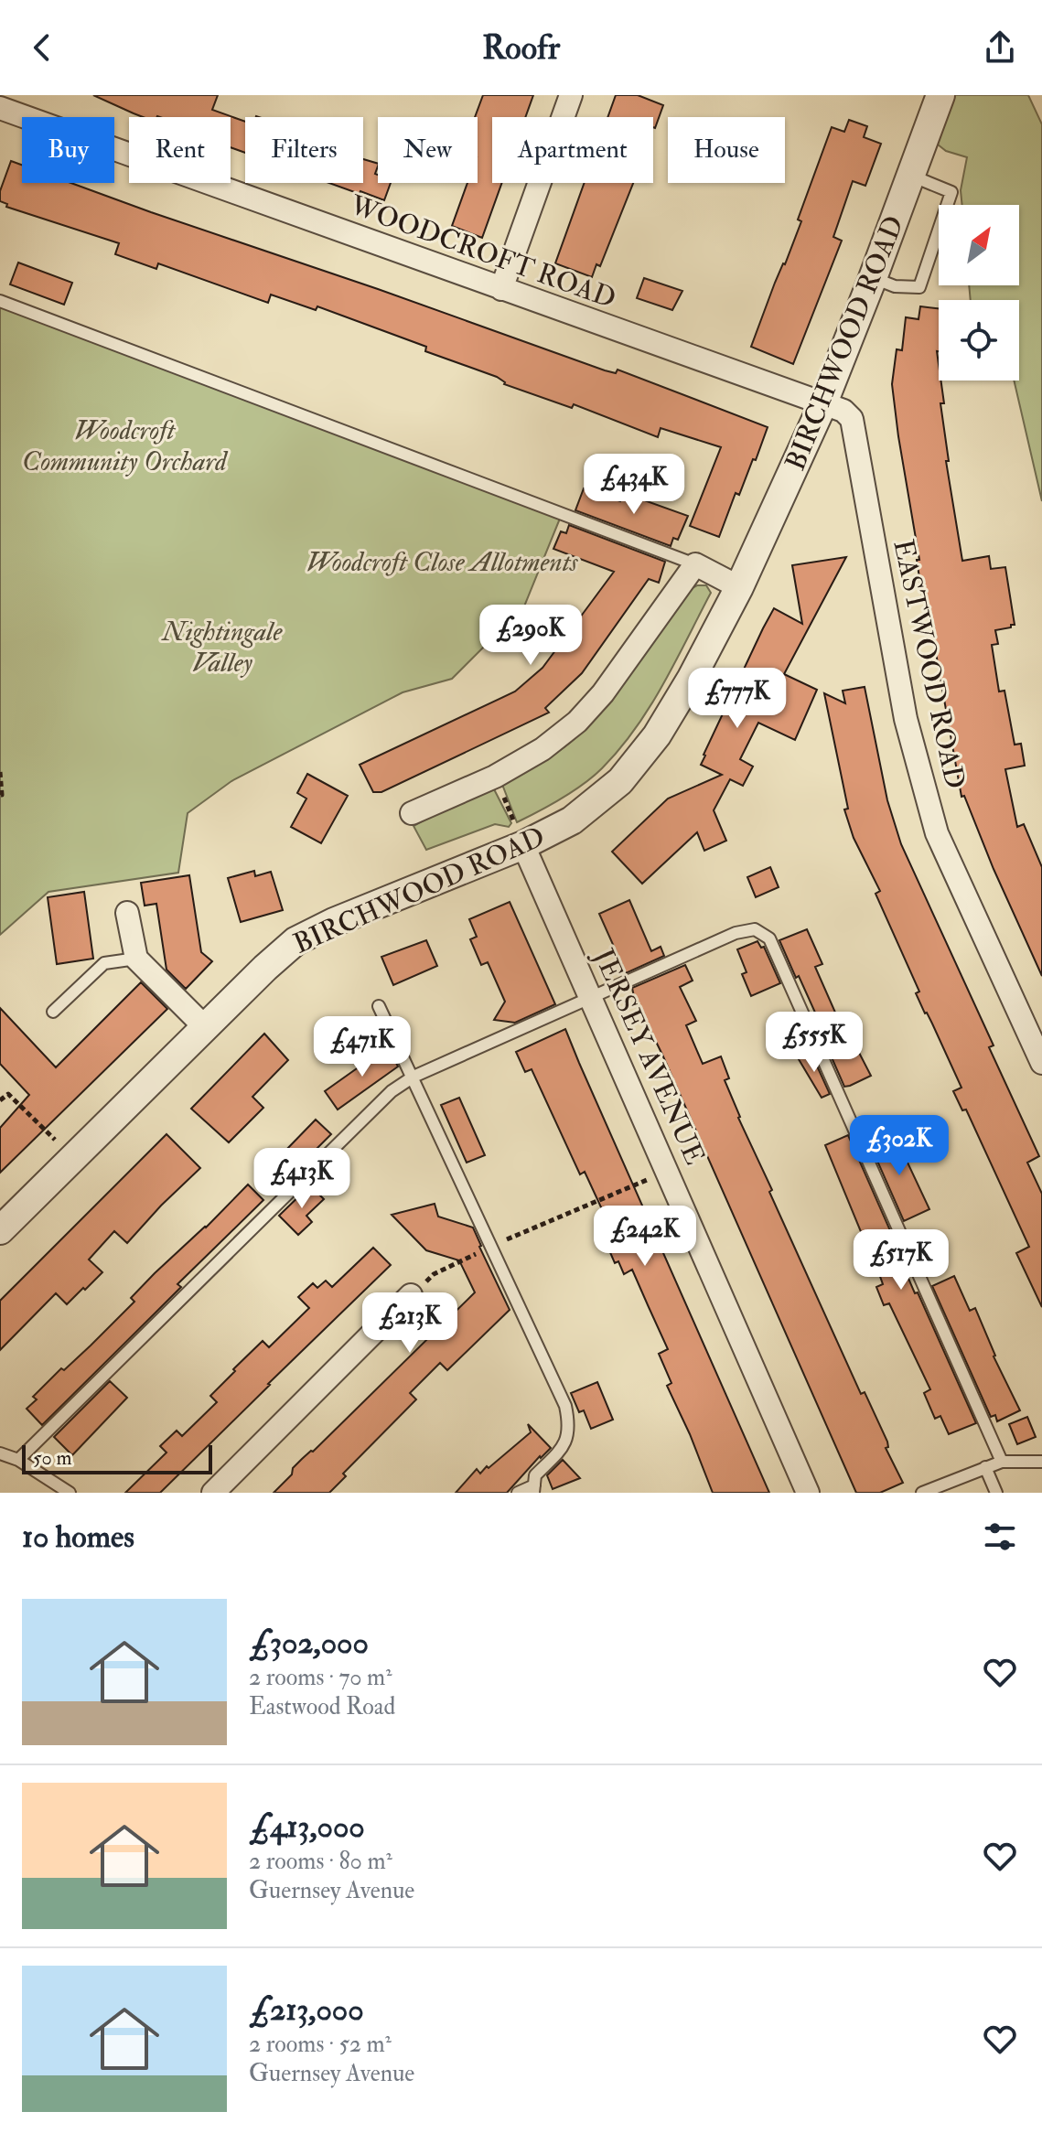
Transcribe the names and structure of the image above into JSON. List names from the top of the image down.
{
  "streets": {
    "street": [
      "WOODCROFT ROAD",
      "BIRCHWOOD ROAD",
      "EASTWOOD ROAD",
      "JERSEY AVENUE"
    ]
  },
  "crossings": [
    ["WOODCROFT ROAD", "BIRCHWOOD ROAD"],
    ["WOODCROFT ROAD", "EASTWOOD ROAD"],
    ["BIRCHWOOD ROAD", "EASTWOOD ROAD"],
    ["BIRCHWOOD ROAD", "JERSEY AVENUE"]
  ],
  "parks": ["Woodcroft Community Orchard", "Woodcroft Close Allotments", "Nightingale Valley"],
  "scale_bar": "50 m",
  "north": "top right",
  "page": {
    "header": "Roofr",
    "chip": [
      "Buy",
      "Rent",
      "Filters",
      "New",
      "Apartment",
      "House"
    ],
    "price": [
      "£434K",
      "£290K",
      "£777K",
      "£555K",
      "£471K",
      "£302K",
      "£413K",
      "£242K",
      "£517K",
      "£213K"
    ],
    "scale": "50 m",
    "heading": "10 homes",
    "list": [
      {
        "name": "£302,000",
        "note": "2 rooms · 70 m² · Eastwood Road"
      },
      {
        "name": "£413,000",
        "note": "2 rooms · 80 m² · Guernsey Avenue"
      },
      {
        "name": "£213,000",
        "note": "2 rooms · 52 m² · Guernsey Avenue"
      }
    ]
  }
}
